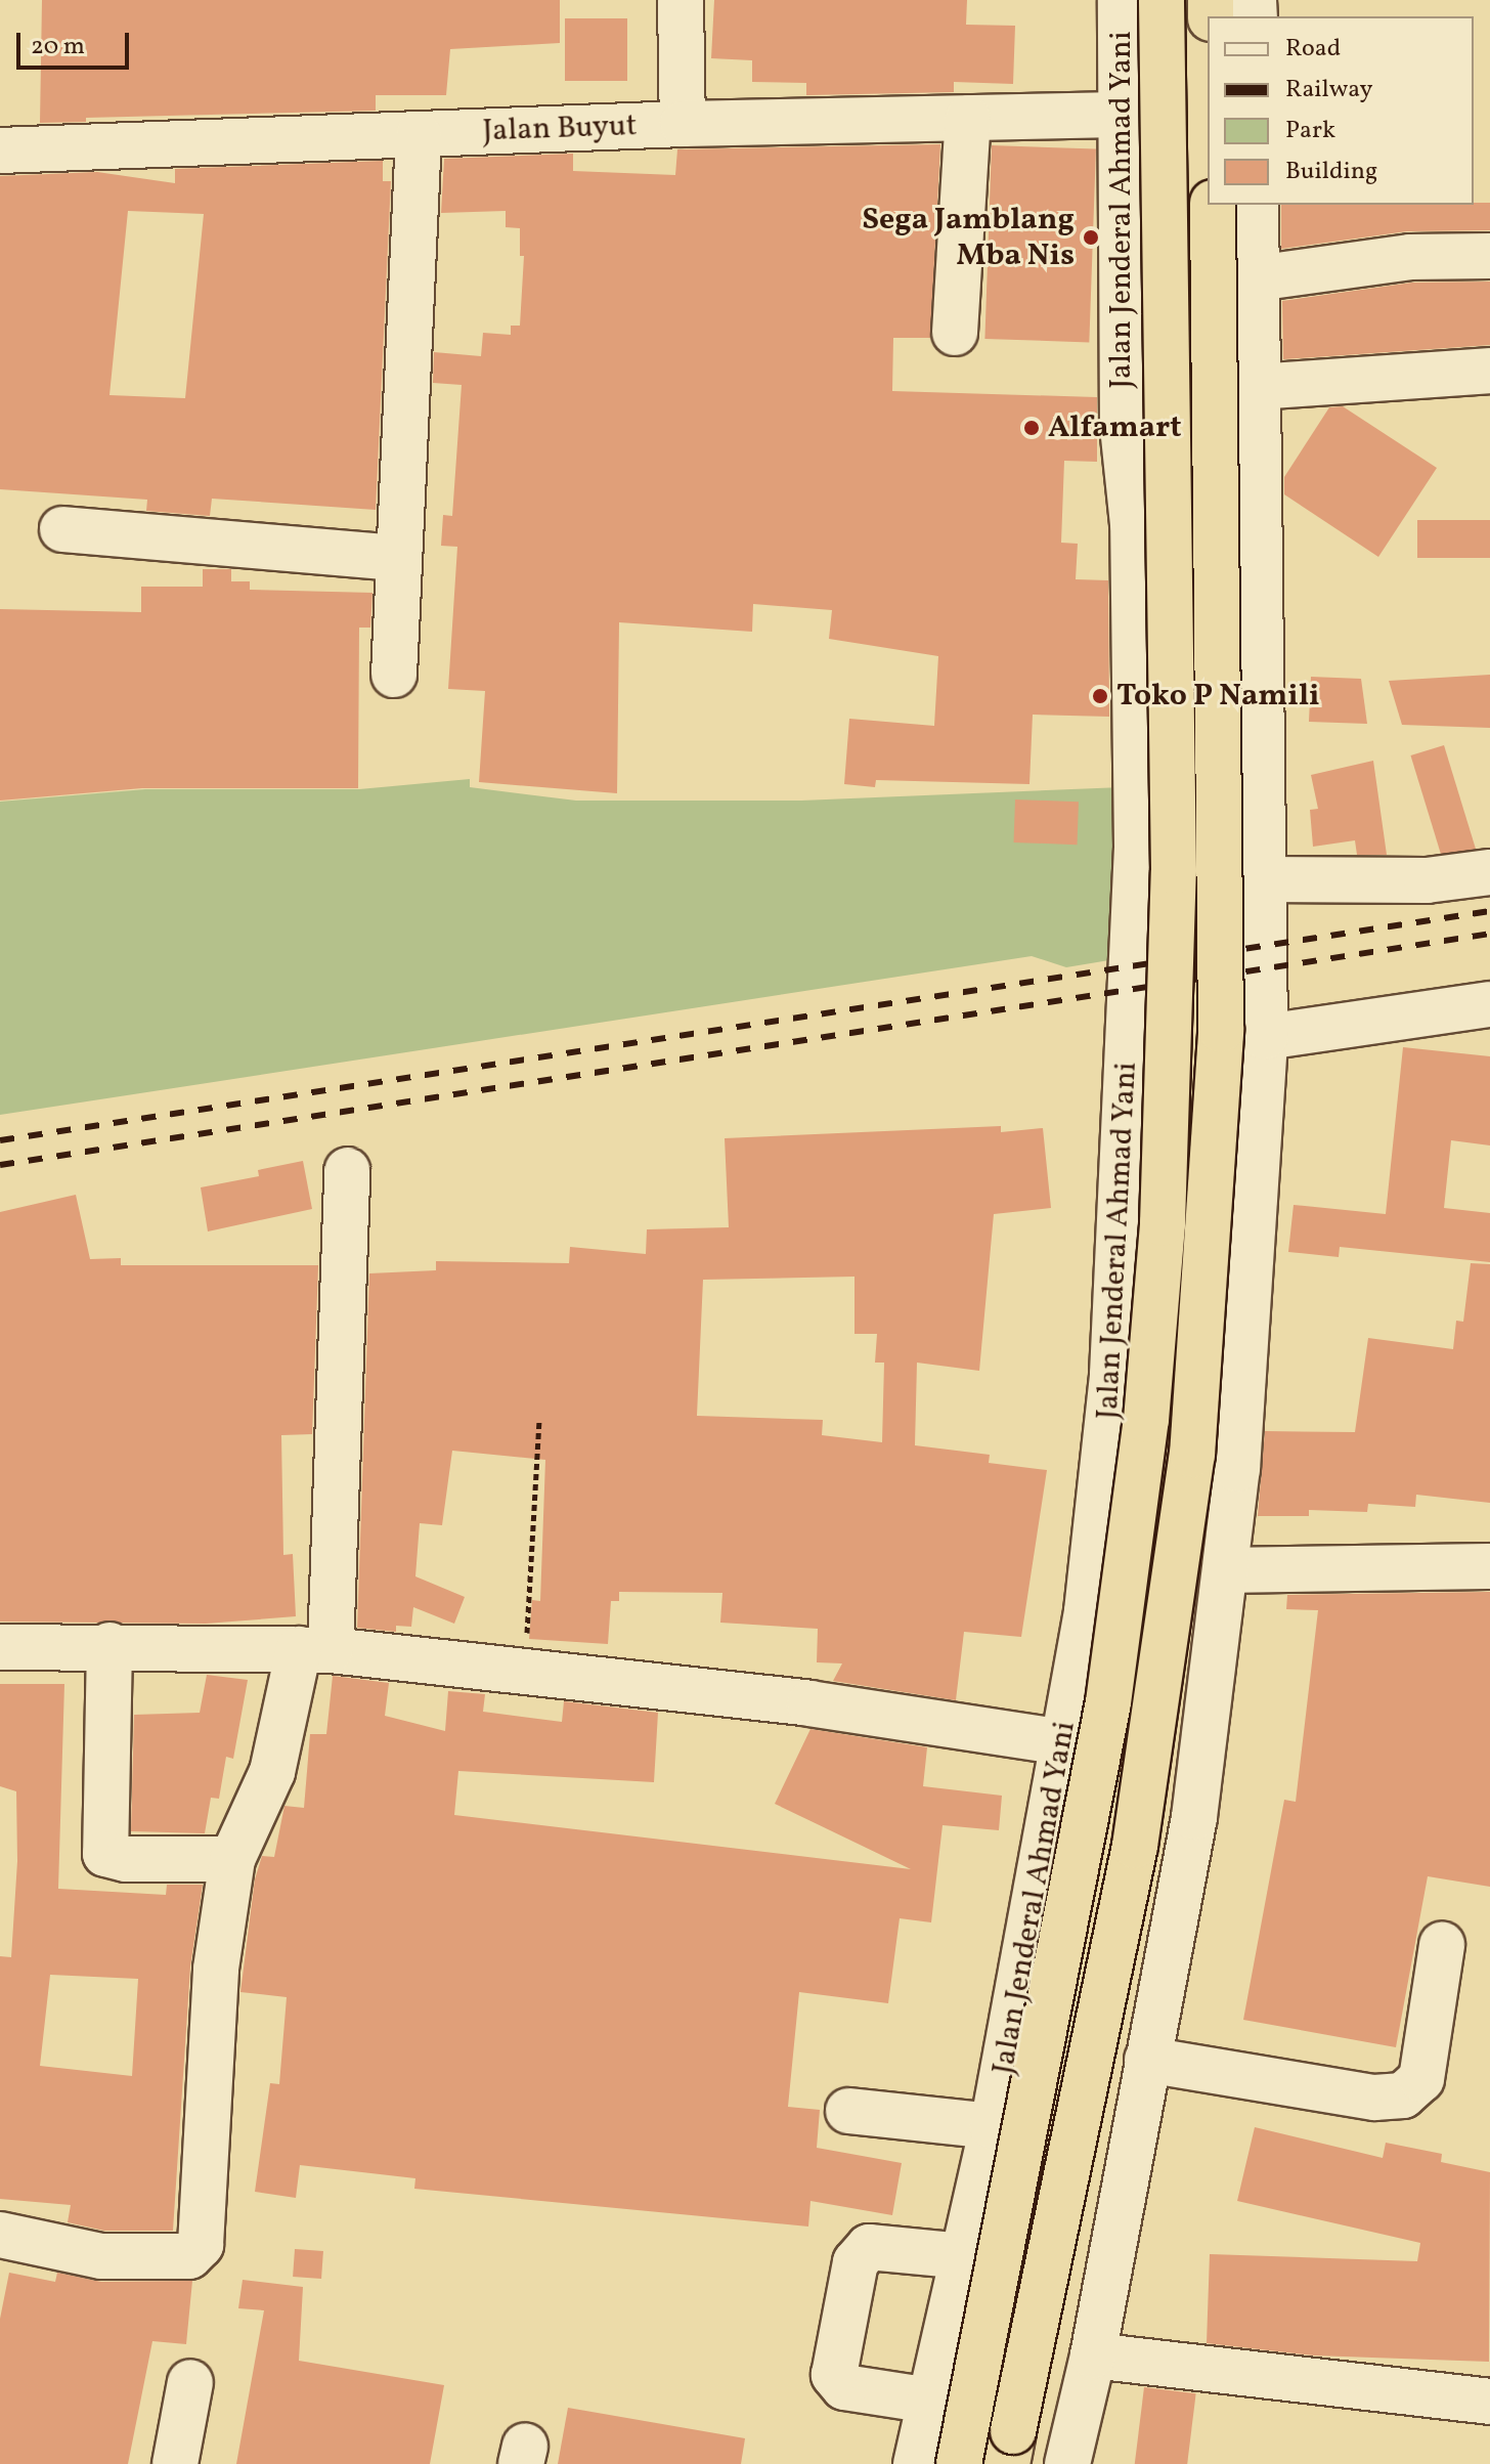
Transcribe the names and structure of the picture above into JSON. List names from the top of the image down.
{
  "streets": {
    "highway": ["Jalan Jenderal Ahmad Yani"],
    "street": ["Jalan Buyut"]
  },
  "crossings": [
    ["Jalan Buyut", "Jalan Jenderal Ahmad Yani"]
  ],
  "places": ["Sega Jamblang Mba Nis", "Alfamart", "Toko P Namili"],
  "legend": [
    "Road",
    "Railway",
    "Park",
    "Building"
  ],
  "scale_bar": "20 m"
}
